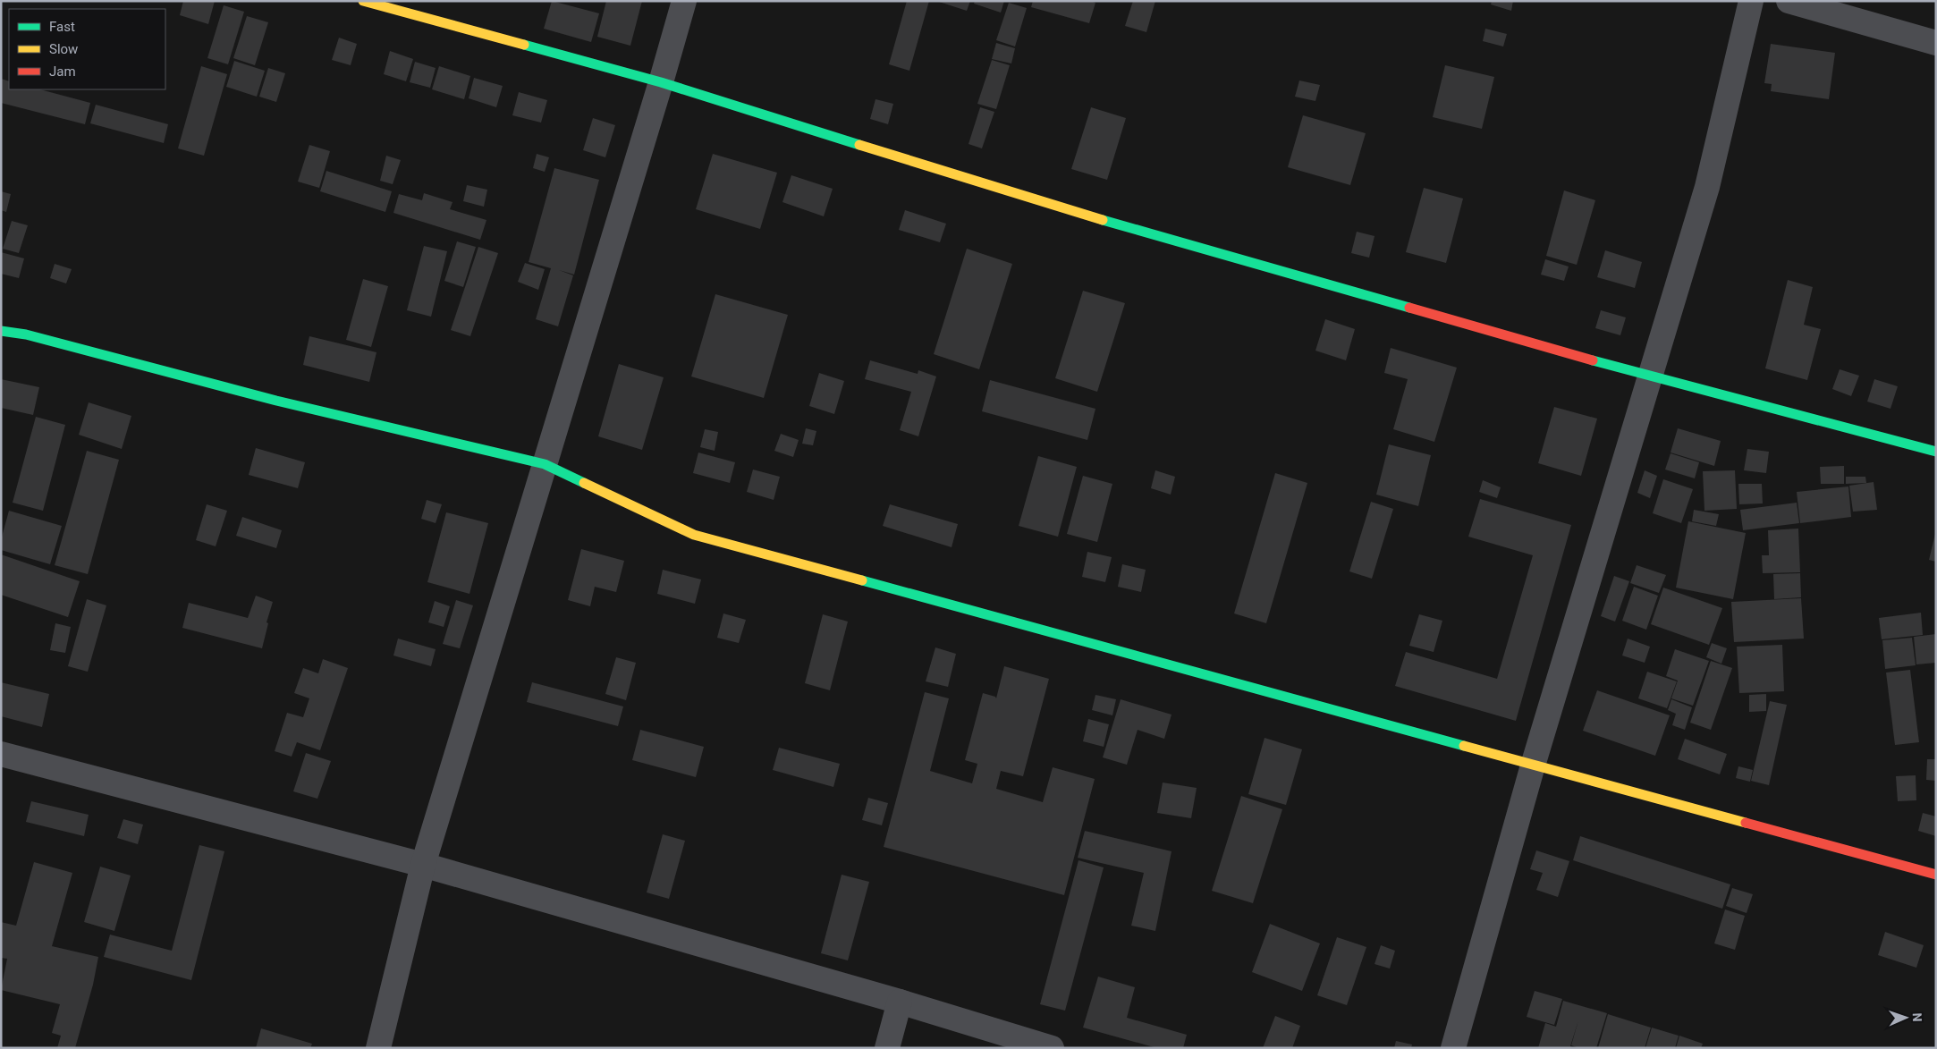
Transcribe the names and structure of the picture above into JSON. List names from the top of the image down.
{
  "legend": ["Fast", "Slow", "Jam"],
  "north": "right"
}
